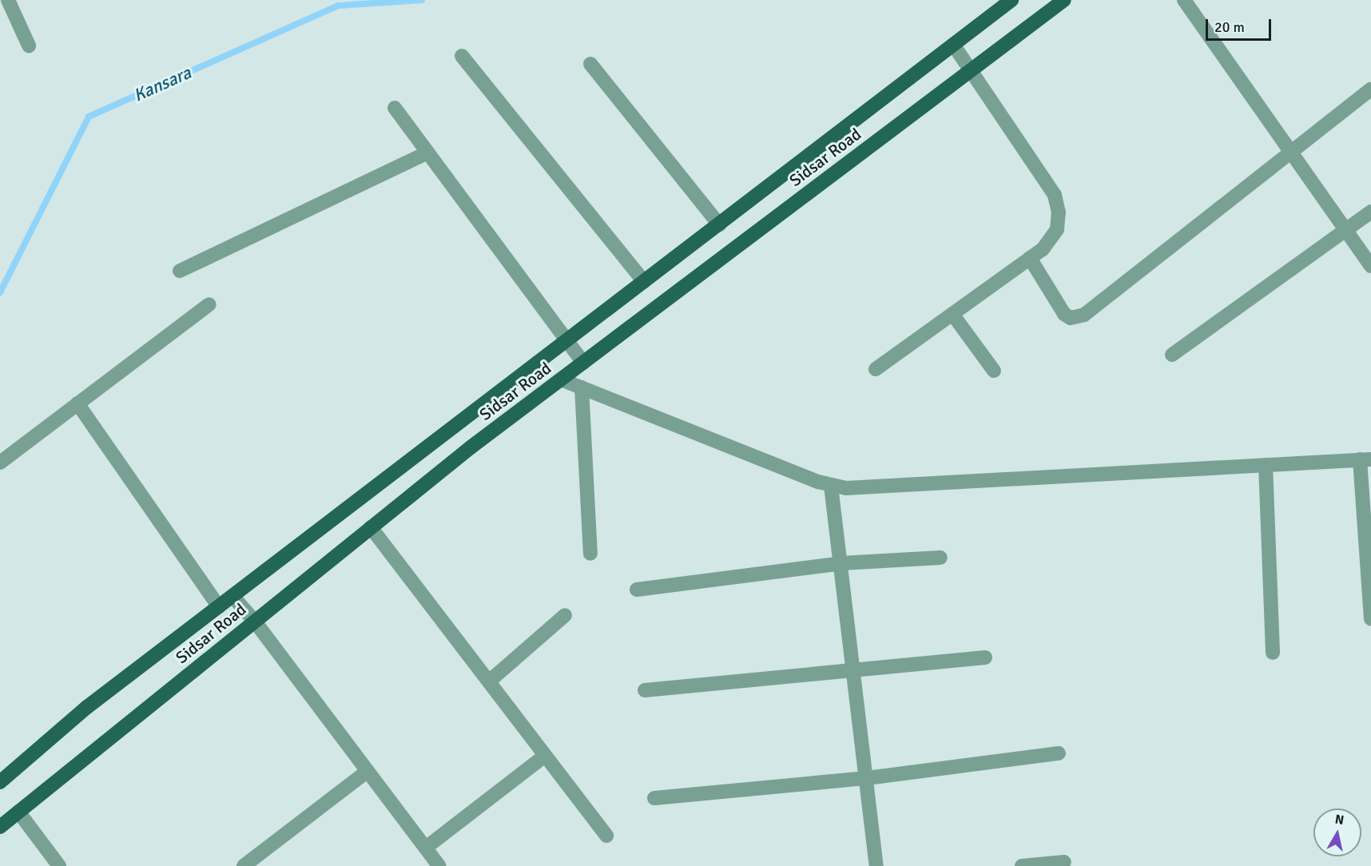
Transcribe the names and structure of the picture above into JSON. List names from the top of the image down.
{
  "streets": {
    "main road": ["Sidsar Road"]
  },
  "water": ["Kansara"],
  "scale_bar": "20 m",
  "north": "top"
}
